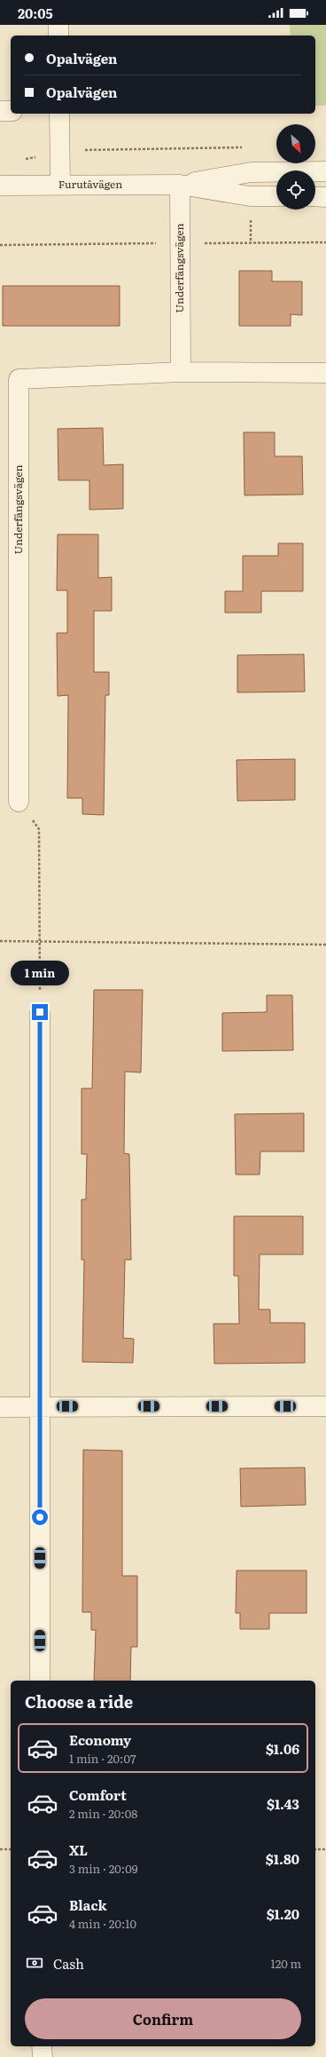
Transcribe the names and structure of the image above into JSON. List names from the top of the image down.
{
  "streets": {
    "street": ["Furutåvägen", "Underfångsvägen"]
  },
  "crossings": [
    ["Furutåvägen", "Underfångsvägen"]
  ],
  "north": "bottom right",
  "page": {
    "status": "20:05",
    "banner": ["Opalvägen", "Opalvägen"],
    "bubble": "1 min",
    "heading": "Choose a ride",
    "list": [
      {
        "name": "Economy",
        "note": "1 min · 20:07",
        "value": "$1.06"
      },
      {
        "name": "Comfort",
        "note": "2 min · 20:08",
        "value": "$1.43"
      },
      {
        "name": "XL",
        "note": "3 min · 20:09",
        "value": "$1.80"
      },
      {
        "name": "Black",
        "note": "4 min · 20:10",
        "value": "$1.20"
      }
    ],
    "pay": ["Cash", "120 m"],
    "buttons": "Confirm"
  }
}
